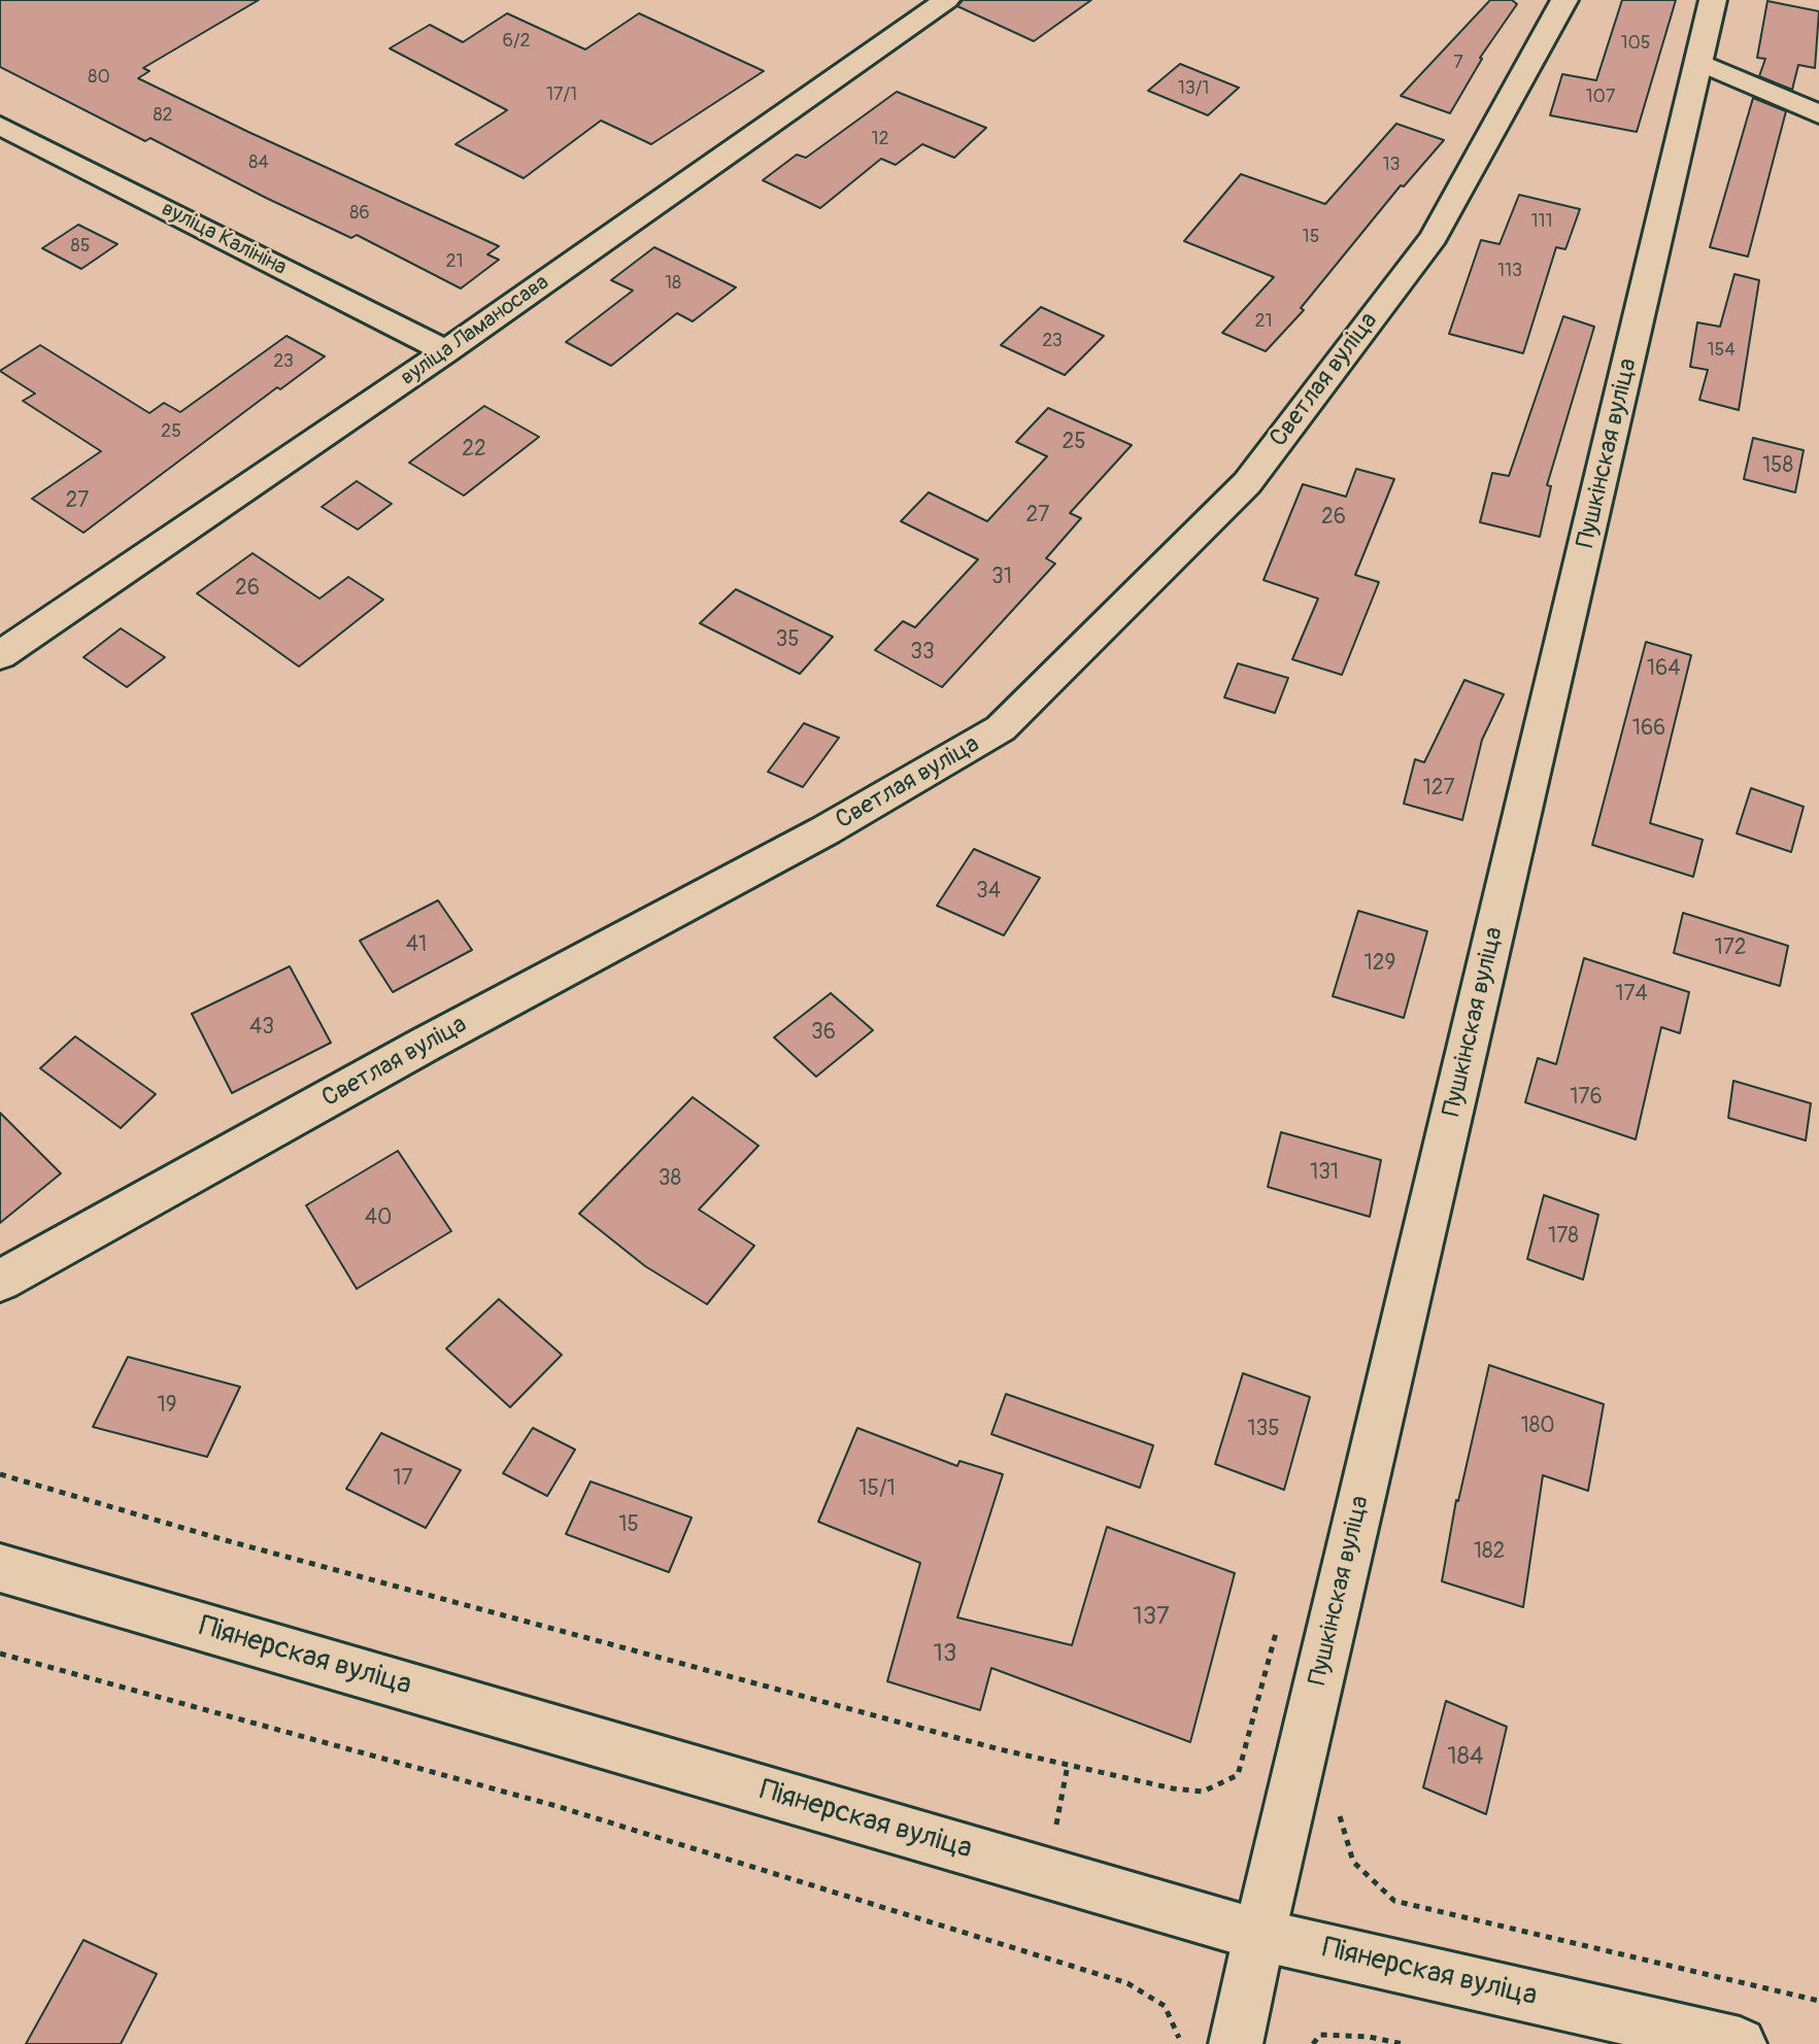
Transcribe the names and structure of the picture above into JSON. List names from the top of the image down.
{
  "streets": {
    "street": [
      "вуліца Калініна",
      "вуліца Ламаносава",
      "Светлая вуліца",
      "Пушкінская вуліца",
      "Піянерская вуліца"
    ]
  },
  "crossings": [
    ["вуліца Калініна", "вуліца Ламаносава"],
    ["Пушкінская вуліца", "Піянерская вуліца"]
  ],
  "house_numbers": [
    "6/2",
    "105",
    "7",
    "80",
    "13/1",
    "17/1",
    "107",
    "82",
    "12",
    "84",
    "13",
    "86",
    "111",
    "15",
    "85",
    "21",
    "113",
    "18",
    "21",
    "23",
    "154",
    "23",
    "25",
    "25",
    "22",
    "158",
    "27",
    "27",
    "26",
    "31",
    "26",
    "35",
    "33",
    "164",
    "166",
    "127",
    "34",
    "41",
    "172",
    "129",
    "174",
    "43",
    "36",
    "176",
    "131",
    "38",
    "40",
    "178",
    "19",
    "180",
    "135",
    "17",
    "15/1",
    "15",
    "182",
    "137",
    "13",
    "184"
  ]
}
